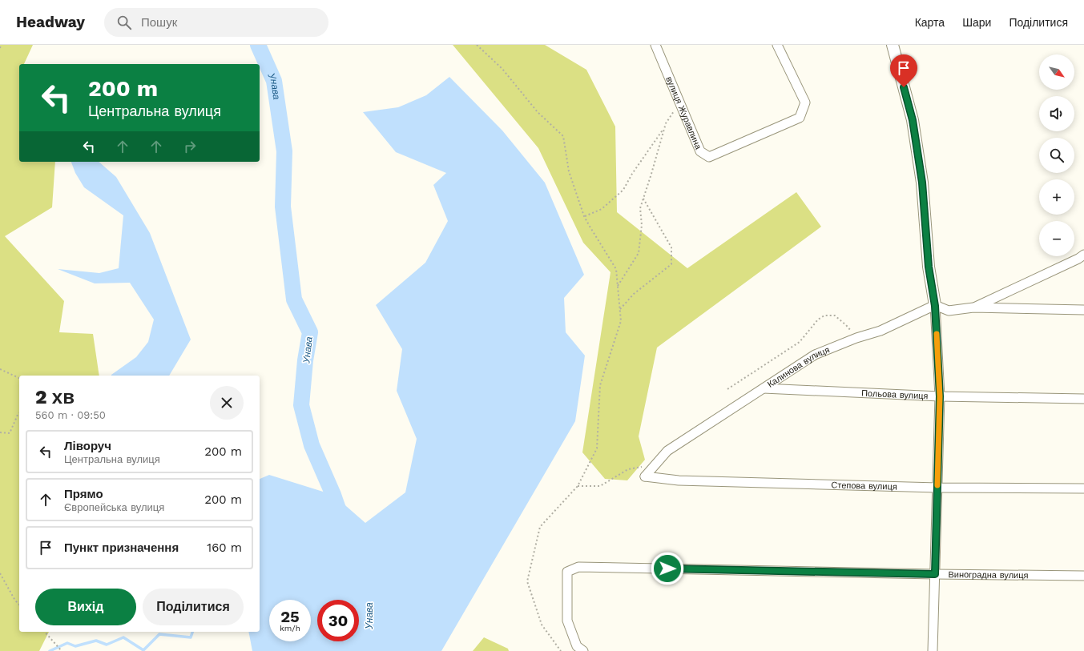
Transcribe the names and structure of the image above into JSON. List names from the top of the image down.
{
  "streets": {
    "street": [
      "вулиця Журавлина",
      "Калинова вулиця",
      "Польова вулиця",
      "Степова вулиця",
      "Виноградна вулиця"
    ]
  },
  "crossings": [
    ["Калинова вулиця", "Польова вулиця"],
    ["Калинова вулиця", "Степова вулиця"]
  ],
  "water": ["Унава"],
  "north": "bottom right",
  "page": {
    "header": "Headway",
    "search": "Пошук",
    "nav": ["Карта", "Шари", "Поділитися"],
    "map_buttons": ["+", "−"],
    "turn": ["200 m", "Центральна вулиця"],
    "heading": ["2 хв", "560 m · 09:50"],
    "list": [
      {
        "name": "Ліворуч",
        "note": "Центральна вулиця",
        "value": "200 m"
      },
      {
        "name": "Прямо",
        "note": "Європейська вулиця",
        "value": "200 m"
      },
      {
        "name": "Пункт призначення",
        "value": "160 m"
      }
    ],
    "buttons": ["Вихід", "Поділитися"],
    "speed": "25 km/h",
    "limit": "30"
  }
}
